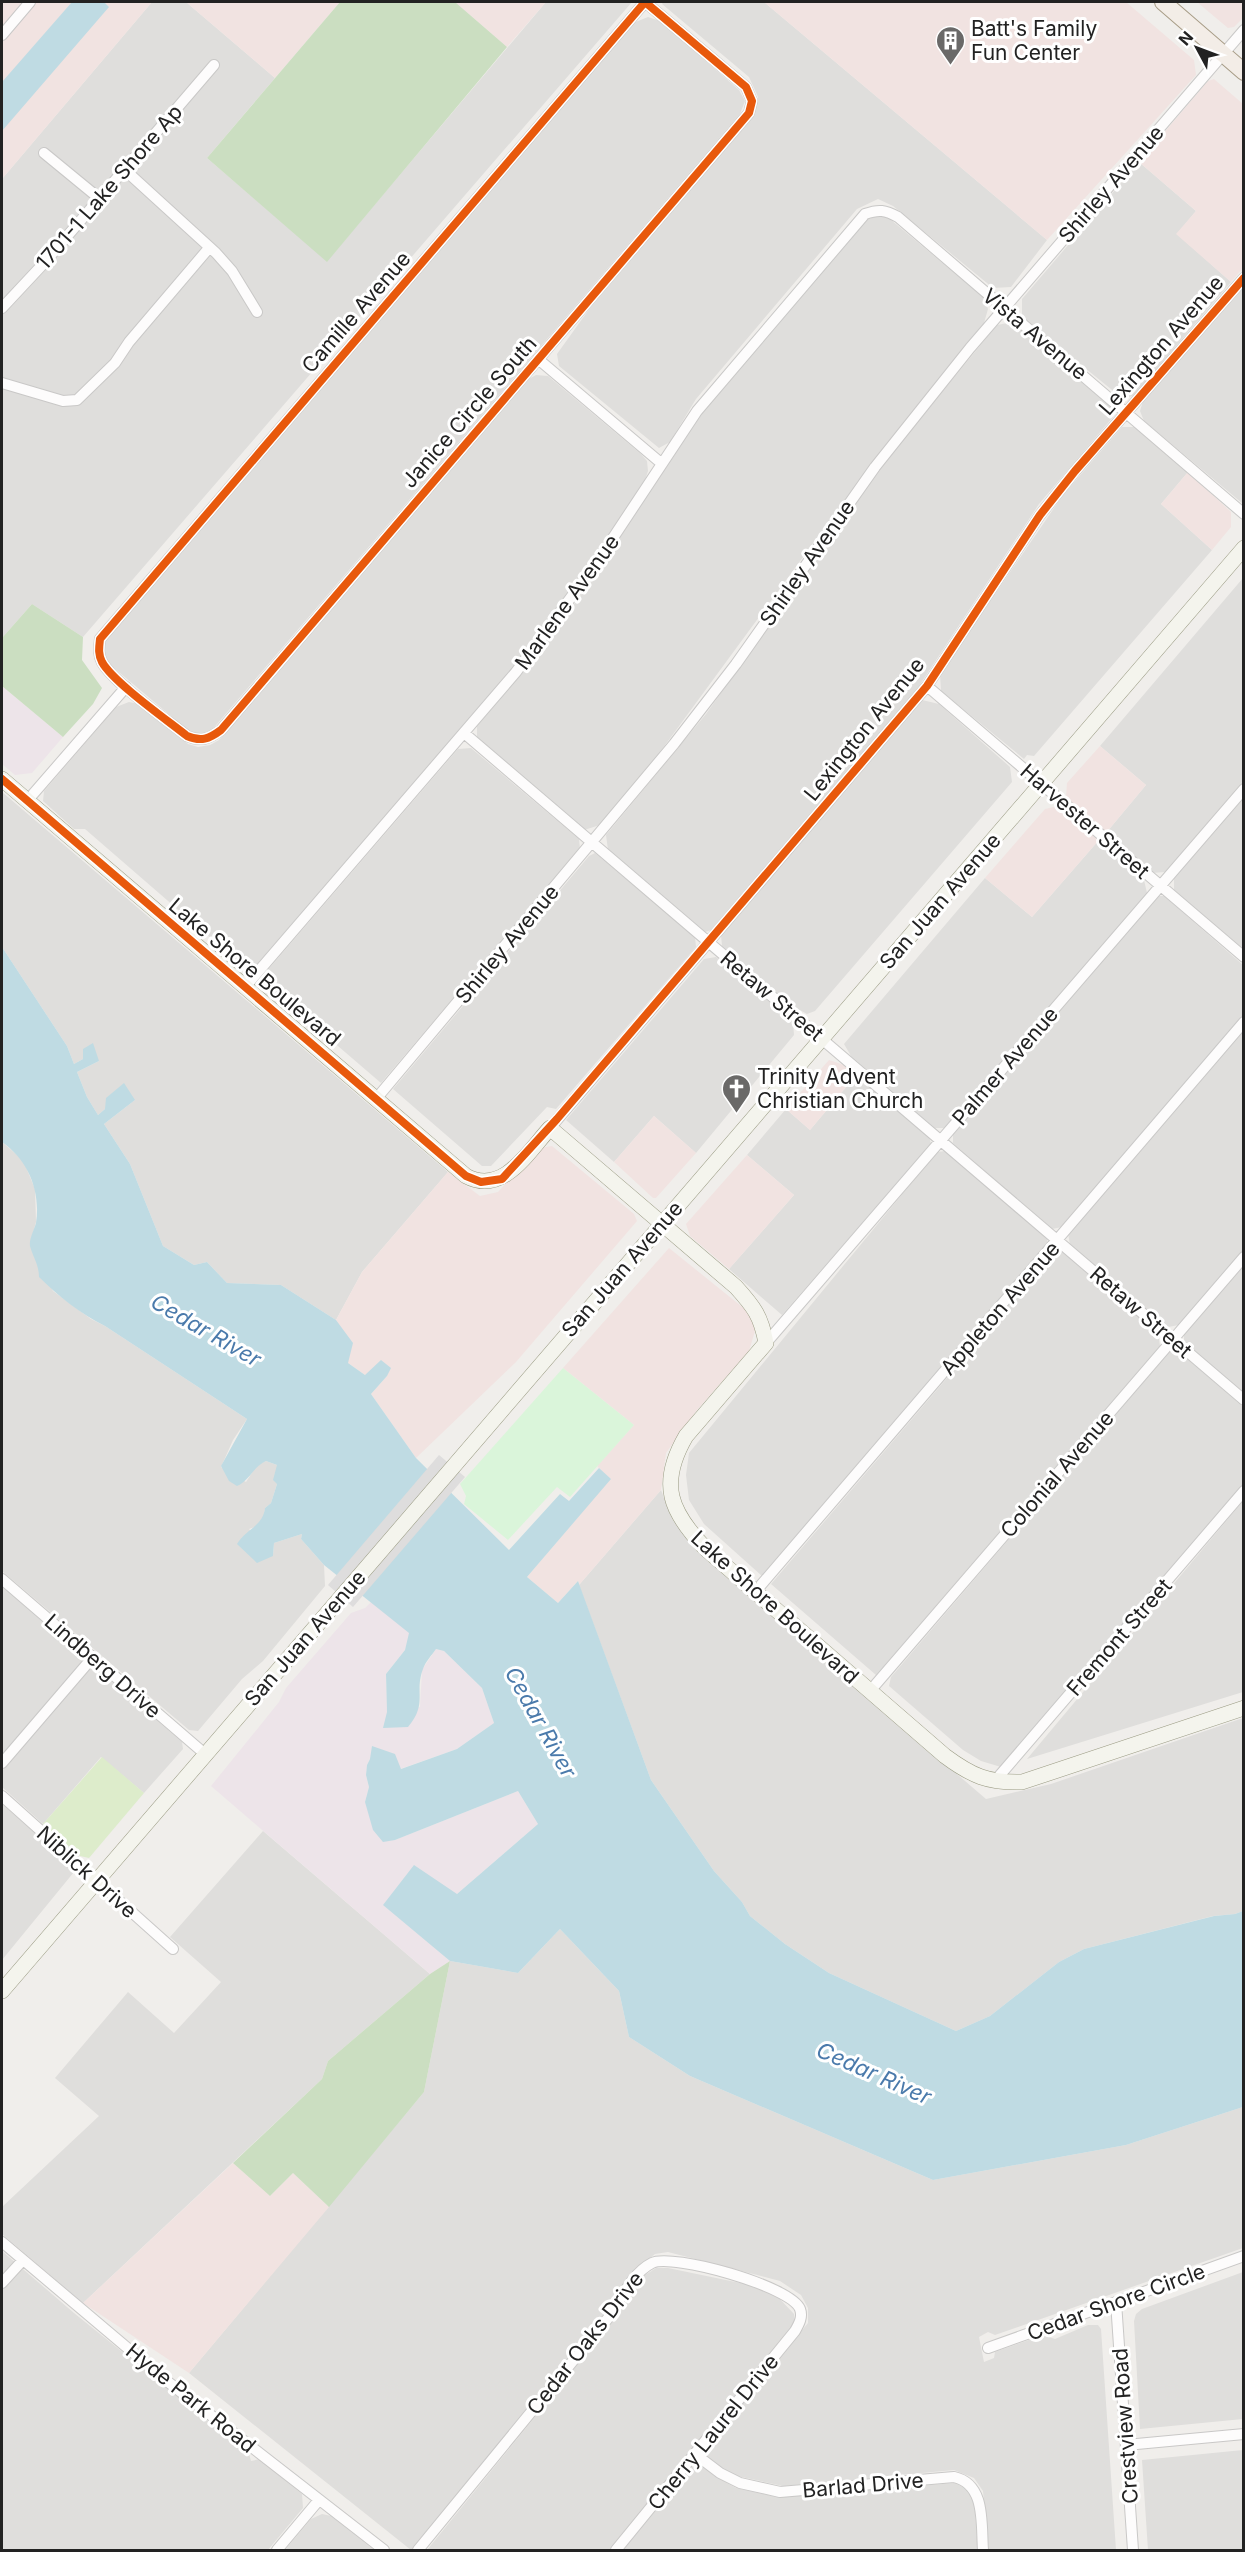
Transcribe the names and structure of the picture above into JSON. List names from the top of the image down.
{
  "streets": {
    "street": [
      "Shirley Avenue",
      "1701-1 Lake Shore Ap",
      "Camille Avenue",
      "Vista Avenue",
      "Lexington Avenue",
      "Janice Circle South",
      "Marlene Avenue",
      "Harvester Street",
      "San Juan Avenue",
      "Lake Shore Boulevard",
      "Retaw Street",
      "Palmer Avenue",
      "Appleton Avenue",
      "Colonial Avenue",
      "Fremont Street",
      "Lindberg Drive",
      "Niblick Drive",
      "Cedar Shore Circle",
      "Cedar Oaks Drive",
      "Hyde Park Road",
      "Crestview Road",
      "Cherry Laurel Drive",
      "Barlad Drive"
    ]
  },
  "crossings": [
    ["Shirley Avenue", "Vista Avenue"],
    ["Shirley Avenue", "Lake Shore Boulevard"],
    ["Shirley Avenue", "Retaw Street"],
    ["Camille Avenue", "Janice Circle South"],
    ["Vista Avenue", "Lexington Avenue"],
    ["Vista Avenue", "Marlene Avenue"],
    ["Lexington Avenue", "Harvester Street"],
    ["Lexington Avenue", "Lake Shore Boulevard"],
    ["Lexington Avenue", "Retaw Street"],
    ["Marlene Avenue", "Lake Shore Boulevard"],
    ["Marlene Avenue", "Retaw Street"],
    ["Harvester Street", "San Juan Avenue"],
    ["Harvester Street", "Palmer Avenue"],
    ["San Juan Avenue", "Retaw Street"],
    ["San Juan Avenue", "Lindberg Drive"],
    ["San Juan Avenue", "Niblick Drive"],
    ["Lake Shore Boulevard", "Palmer Avenue"],
    ["Lake Shore Boulevard", "Appleton Avenue"],
    ["Lake Shore Boulevard", "Colonial Avenue"],
    ["Lake Shore Boulevard", "Fremont Street"],
    ["Retaw Street", "Palmer Avenue"],
    ["Retaw Street", "Appleton Avenue"],
    ["Retaw Street", "Colonial Avenue"],
    ["Cedar Shore Circle", "Crestview Road"],
    ["Cedar Oaks Drive", "Cherry Laurel Drive"],
    ["Cherry Laurel Drive", "Barlad Drive"]
  ],
  "water": ["Cedar River"],
  "places": {
    "building": ["Batt's Family Fun Center"],
    "church": ["Trinity Advent Christian Church"]
  },
  "north": "top left"
}
